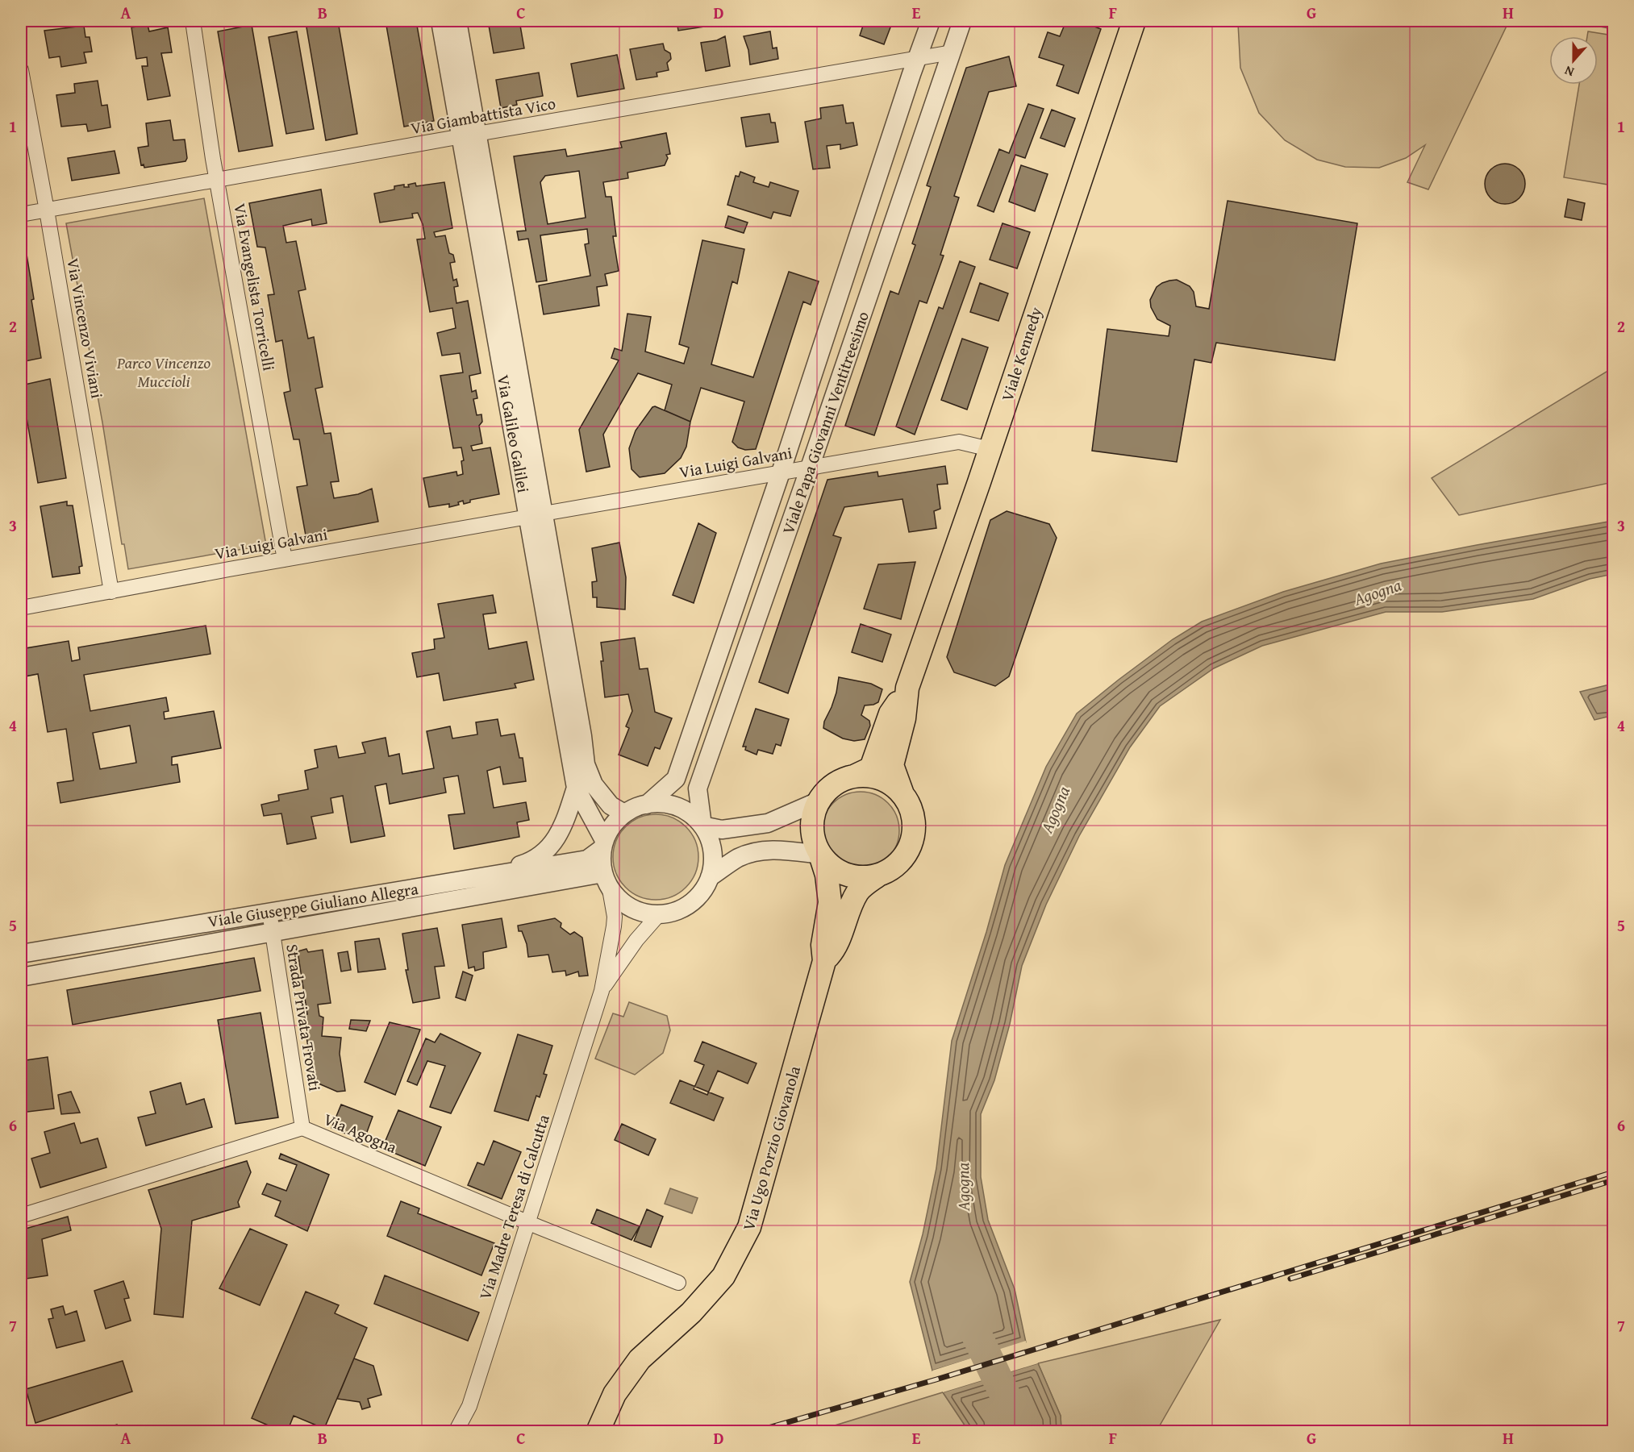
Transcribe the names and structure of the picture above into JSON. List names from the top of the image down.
{
  "streets": {
    "main road": ["Viale Kennedy", "Via Ugo Porzio Giovanola"],
    "street": [
      "Via Giambattista Vico",
      "Via Evangelista Torricelli",
      "Via Vincenzo Viviani",
      "Viale Papa Giovanni Ventitreesimo",
      "Via Galileo Galilei",
      "Via Luigi Galvani",
      "Viale Giuseppe Giuliano Allegra",
      "Strada Privata Trovati",
      "Via Agogna",
      "Via Madre Teresa di Calcutta"
    ]
  },
  "crossings": [
    ["Via Giambattista Vico", "Via Evangelista Torricelli"],
    ["Via Giambattista Vico", "Via Vincenzo Viviani"],
    ["Via Giambattista Vico", "Viale Papa Giovanni Ventitreesimo"],
    ["Via Giambattista Vico", "Via Galileo Galilei"],
    ["Via Evangelista Torricelli", "Via Luigi Galvani"],
    ["Via Vincenzo Viviani", "Via Luigi Galvani"],
    ["Viale Kennedy", "Via Luigi Galvani"],
    ["Viale Papa Giovanni Ventitreesimo", "Via Galileo Galilei"],
    ["Viale Papa Giovanni Ventitreesimo", "Via Luigi Galvani"],
    ["Viale Papa Giovanni Ventitreesimo", "Viale Giuseppe Giuliano Allegra"],
    ["Viale Papa Giovanni Ventitreesimo", "Via Madre Teresa di Calcutta"],
    ["Via Galileo Galilei", "Via Luigi Galvani"],
    ["Via Galileo Galilei", "Viale Giuseppe Giuliano Allegra"],
    ["Via Galileo Galilei", "Via Madre Teresa di Calcutta"],
    ["Viale Giuseppe Giuliano Allegra", "Strada Privata Trovati"],
    ["Viale Giuseppe Giuliano Allegra", "Via Madre Teresa di Calcutta"],
    ["Strada Privata Trovati", "Via Agogna"],
    ["Via Agogna", "Via Madre Teresa di Calcutta"]
  ],
  "water": ["Agogna"],
  "parks": ["Parco Vincenzo Muccioli"],
  "north": "bottom",
  "grid": {
    "columns": [
      "A",
      "B",
      "C",
      "D",
      "E",
      "F",
      "G",
      "H"
    ],
    "rows": [
      "1",
      "2",
      "3",
      "4",
      "5",
      "6",
      "7"
    ]
  }
}
